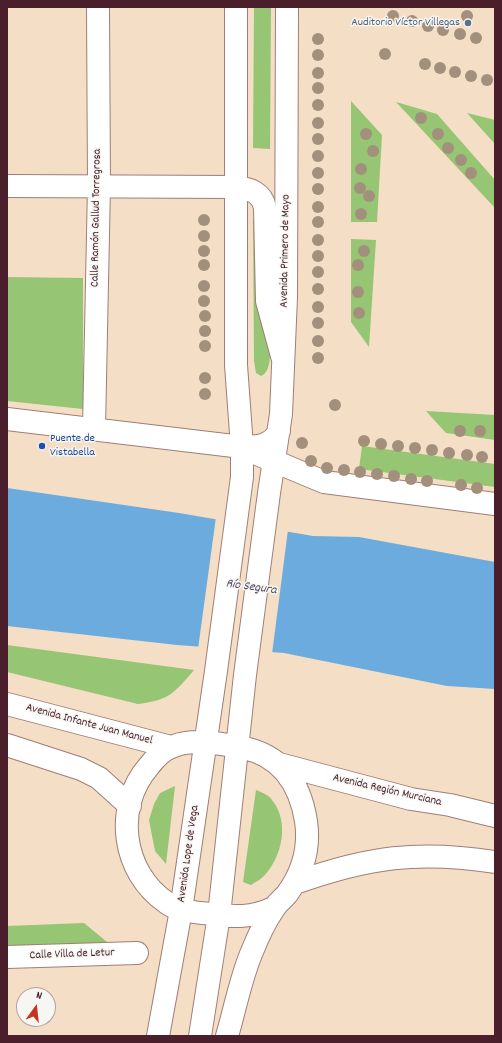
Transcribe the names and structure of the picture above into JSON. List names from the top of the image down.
{
  "streets": {
    "main road": [
      "Calle Ramón Gallud Torregrosa",
      "Avenida Primero de Mayo",
      "Avenida Infante Juan Manuel",
      "Avenida Región Murciana",
      "Avenida Lope de Vega",
      "Calle Villa de Letur"
    ]
  },
  "water": ["Río Segura"],
  "places": ["Auditorio Víctor Villegas", "Puente de Vistabella"],
  "north": "top"
}
